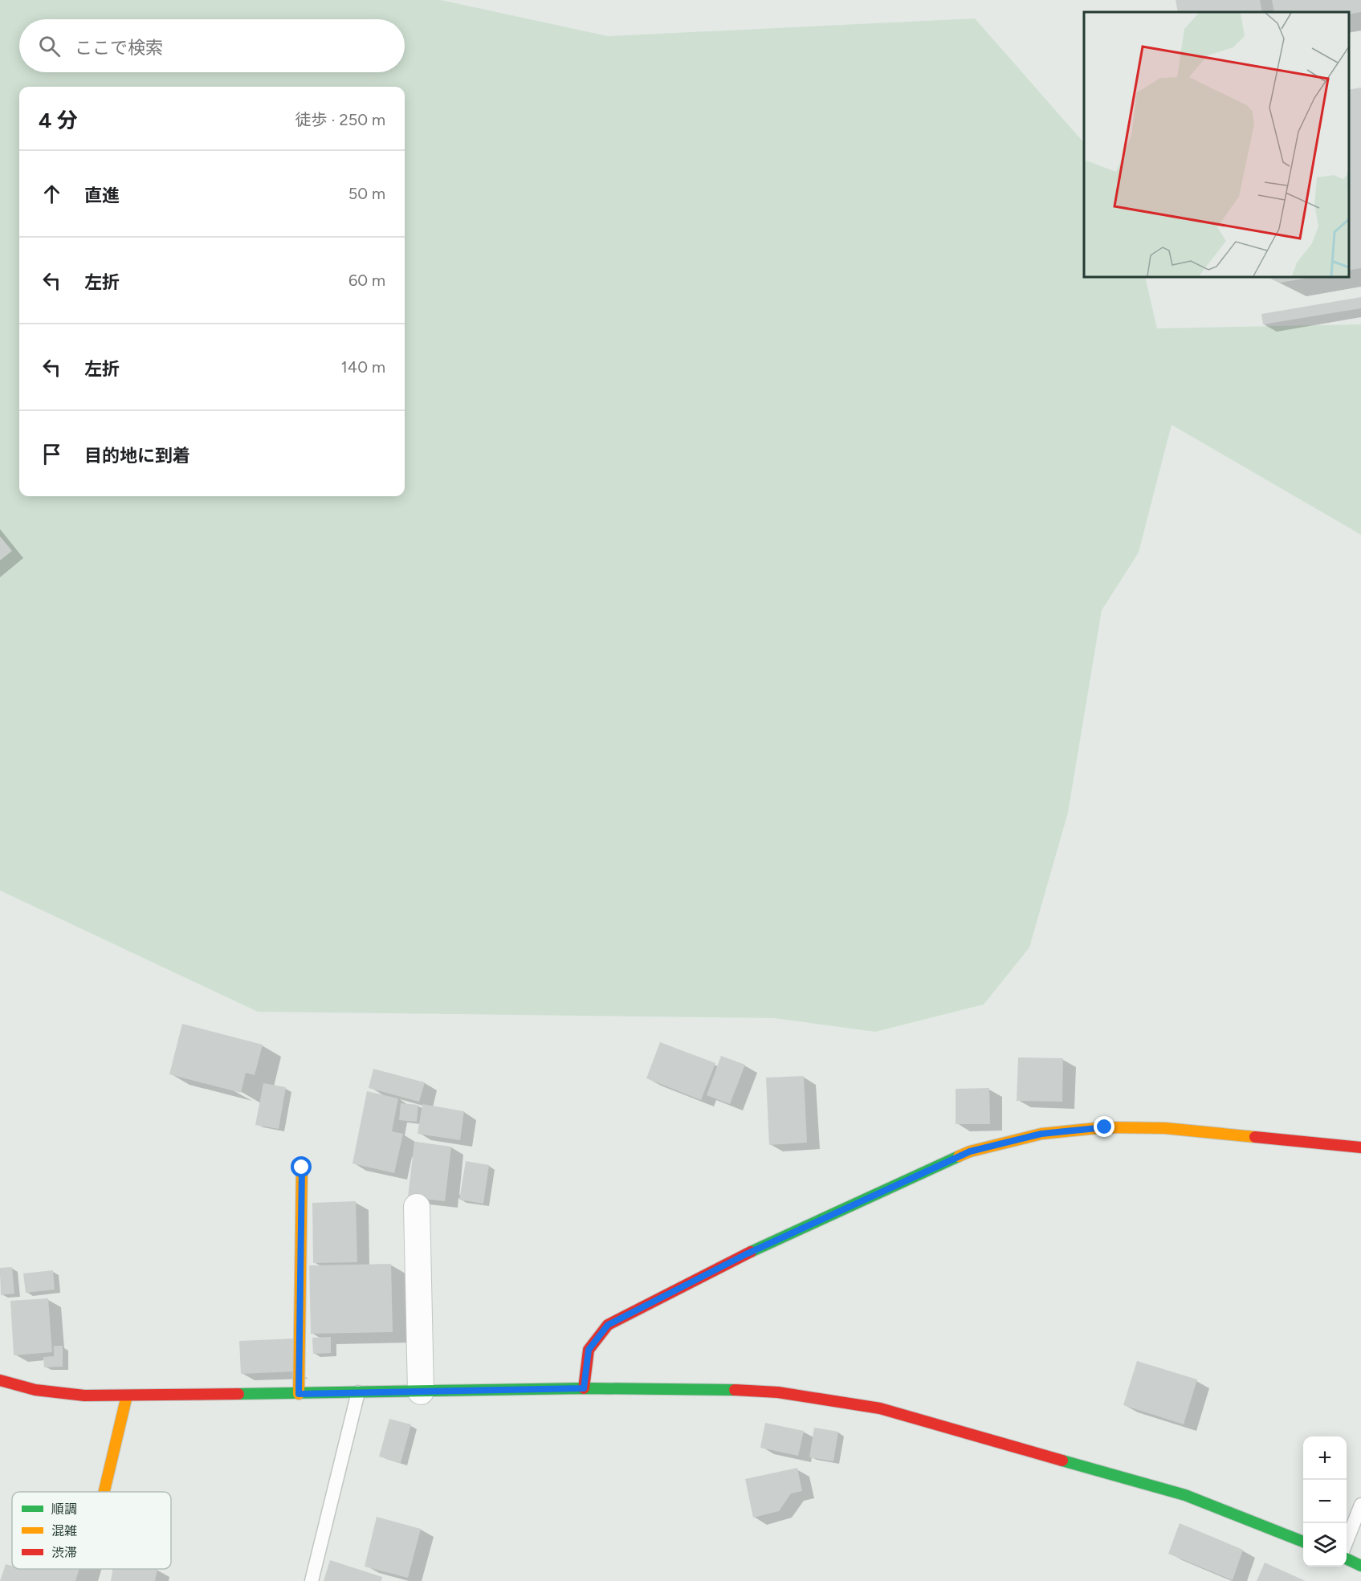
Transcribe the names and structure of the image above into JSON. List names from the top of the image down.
{
  "legend": ["順調", "混雑", "渋滞"],
  "page": {
    "search": "ここで検索",
    "heading": ["4 分", "徒歩 · 250 m"],
    "list": [
      ["直進", "50 m"],
      ["左折", "60 m"],
      ["左折", "140 m"],
      "目的地に到着"
    ],
    "map_buttons": ["+", "−"]
  }
}
